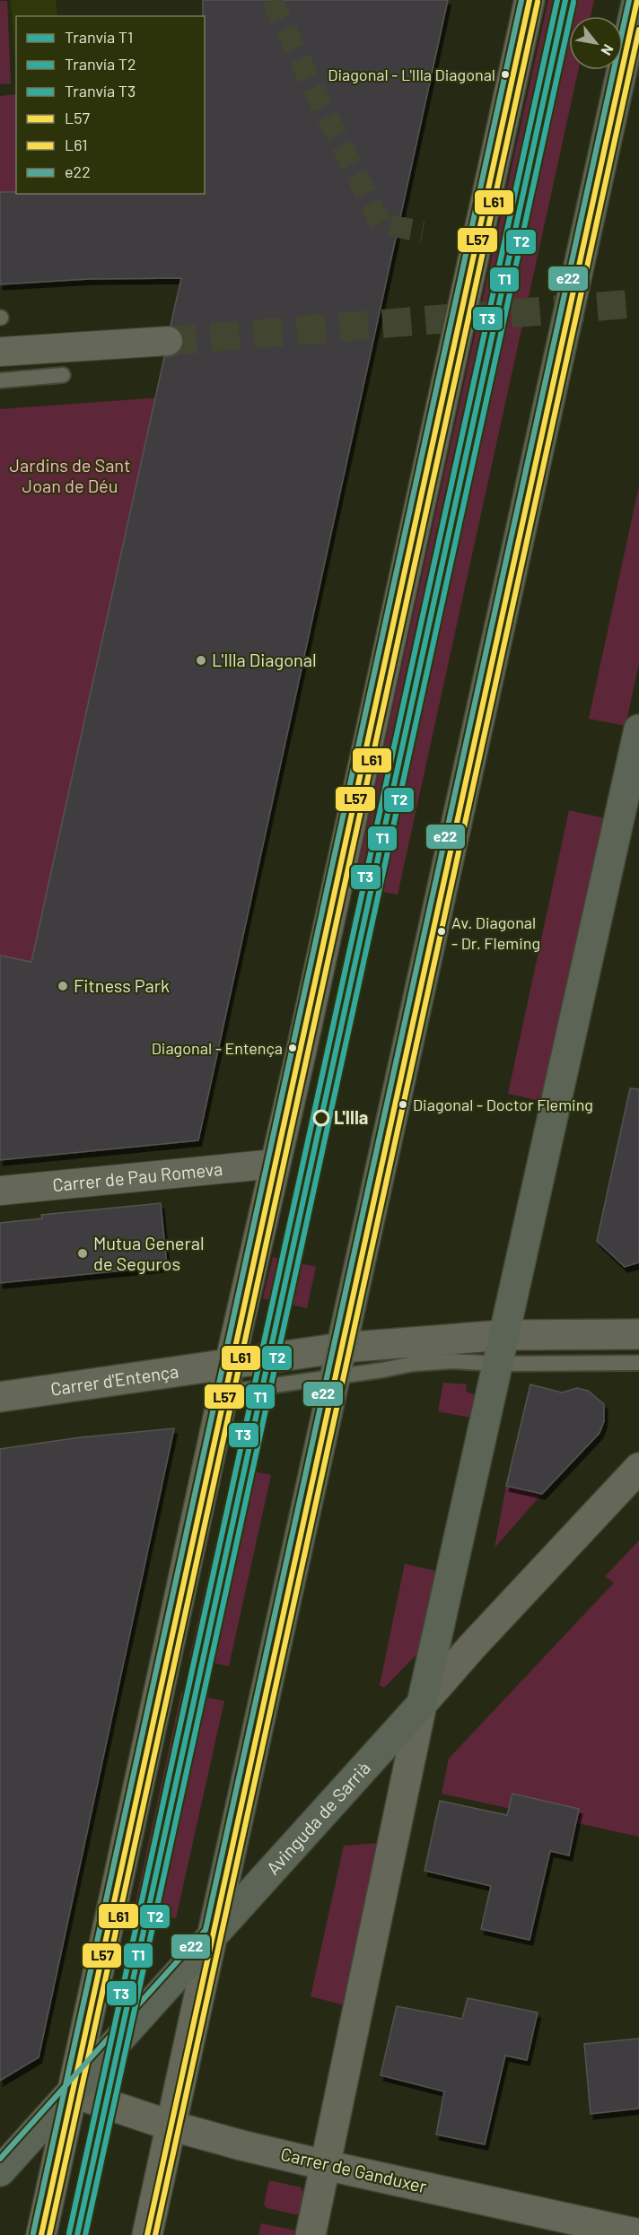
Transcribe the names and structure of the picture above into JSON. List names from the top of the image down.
{
  "streets": {
    "main road": ["Carrer d'Entença", "Avinguda de Sarrià", "Carrer de Ganduxer"],
    "street": ["Carrer de Pau Romeva"]
  },
  "crossings": [
    ["Avinguda de Sarrià", "Carrer de Ganduxer"]
  ],
  "parks": ["Jardins de Sant Joan de Déu"],
  "places": [
    "Diagonal - L'Illa Diagonal",
    "L'Illa Diagonal",
    "Av. Diagonal - Dr. Fleming",
    "Fitness Park",
    "Diagonal - Entença",
    "Diagonal - Doctor Fleming",
    "L'Illa",
    "Mutua General de Seguros"
  ],
  "lines": [
    "tram line T1",
    "tram line T3",
    "transit line L57",
    "transit line e22",
    "tram line T2",
    "transit line L61"
  ],
  "legend": [
    "Tranvía T1",
    "Tranvía T2",
    "Tranvía T3",
    "L57",
    "L61",
    "e22"
  ],
  "north": "bottom right"
}
